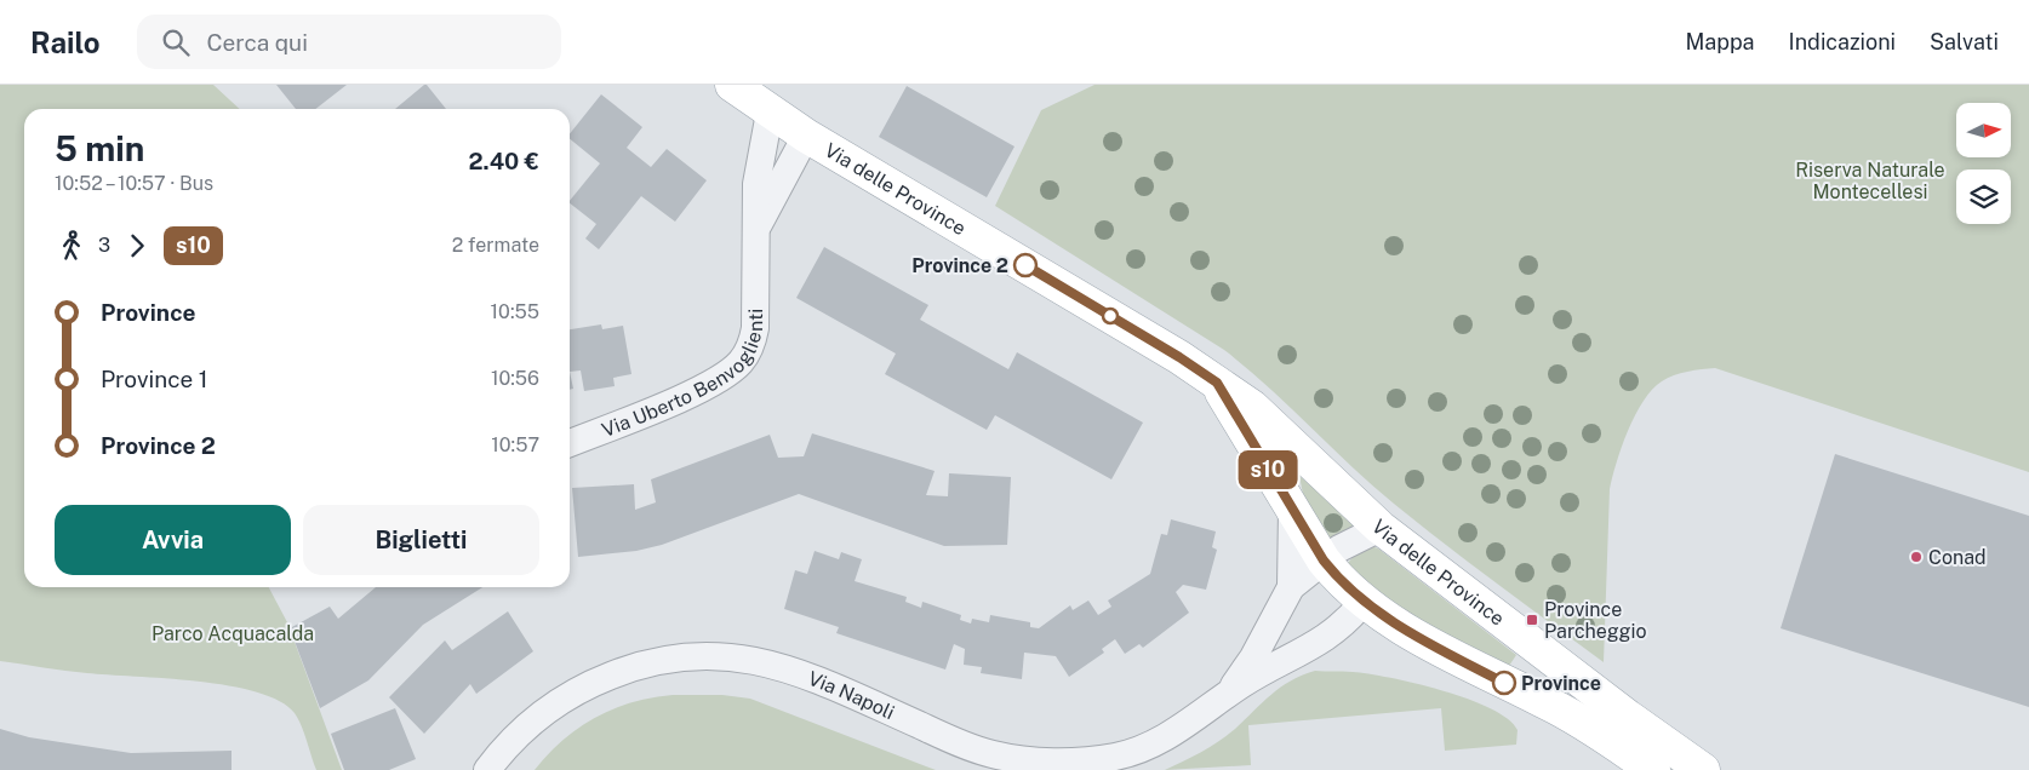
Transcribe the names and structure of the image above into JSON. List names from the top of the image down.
{
  "streets": {
    "main road": ["Via delle Province"],
    "street": ["Via Uberto Benvoglienti", "Via Napoli"]
  },
  "crossings": [
    ["Via delle Province", "Via Uberto Benvoglienti"],
    ["Via delle Province", "Via Napoli"]
  ],
  "parks": ["Riserva Naturale Montecellesi", "Parco Acquacalda"],
  "places": {
    "other": ["Province 2", "Conad", "Province"],
    "transit": ["Province Parcheggio"]
  },
  "lines": ["bus line s10"],
  "north": "right",
  "page": {
    "header": "Railo",
    "search": "Cerca qui",
    "nav": ["Mappa", "Indicazioni", "Salvati"],
    "on_map": "s10",
    "heading": ["5 min", "10:52 – 10:57 · Bus", "2.40 €"],
    "legs": ["3", "s10", "2 fermate"],
    "list": [
      {
        "name": "Province",
        "value": "10:55"
      },
      {
        "name": "Province 1",
        "value": "10:56"
      },
      {
        "name": "Province 2",
        "value": "10:57"
      }
    ],
    "buttons": ["Avvia", "Biglietti"]
  }
}
